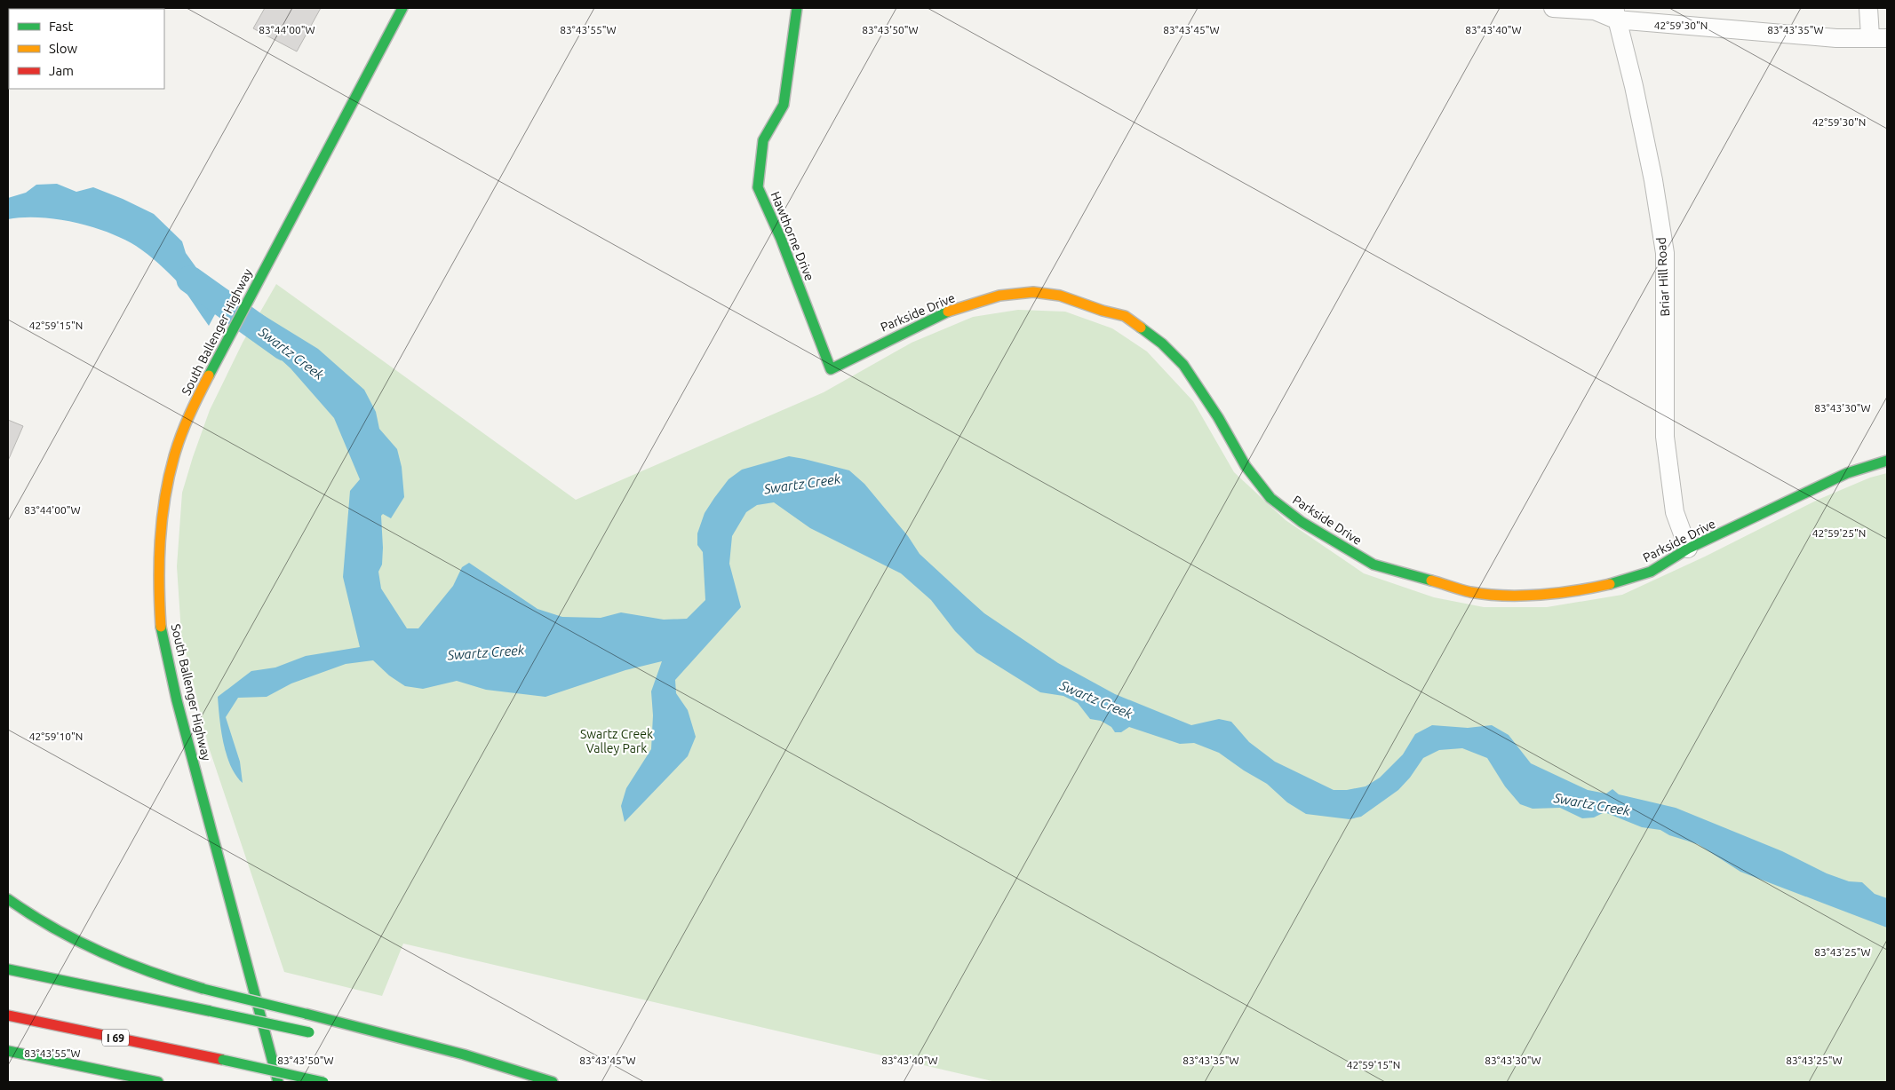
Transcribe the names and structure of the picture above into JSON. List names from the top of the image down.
{
  "streets": {
    "main road": [
      "Hawthorne Drive",
      "Parkside Drive",
      "South Ballenger Highway",
      "I 69"
    ],
    "street": ["Briar Hill Road"]
  },
  "crossings": [
    ["Hawthorne Drive", "Parkside Drive"],
    ["Briar Hill Road", "Parkside Drive"]
  ],
  "water": ["Swartz Creek"],
  "parks": ["Swartz Creek Valley Park"],
  "legend": ["Fast", "Slow", "Jam"],
  "coordinates": [
    "42°59'30\"N",
    "83°44'00\"W",
    "83°43'55\"W",
    "83°43'50\"W",
    "83°43'45\"W",
    "83°43'40\"W",
    "83°43'35\"W",
    "42°59'15\"N",
    "83°43'30\"W",
    "42°59'25\"N",
    "42°59'10\"N",
    "83°43'25\"W"
  ]
}
